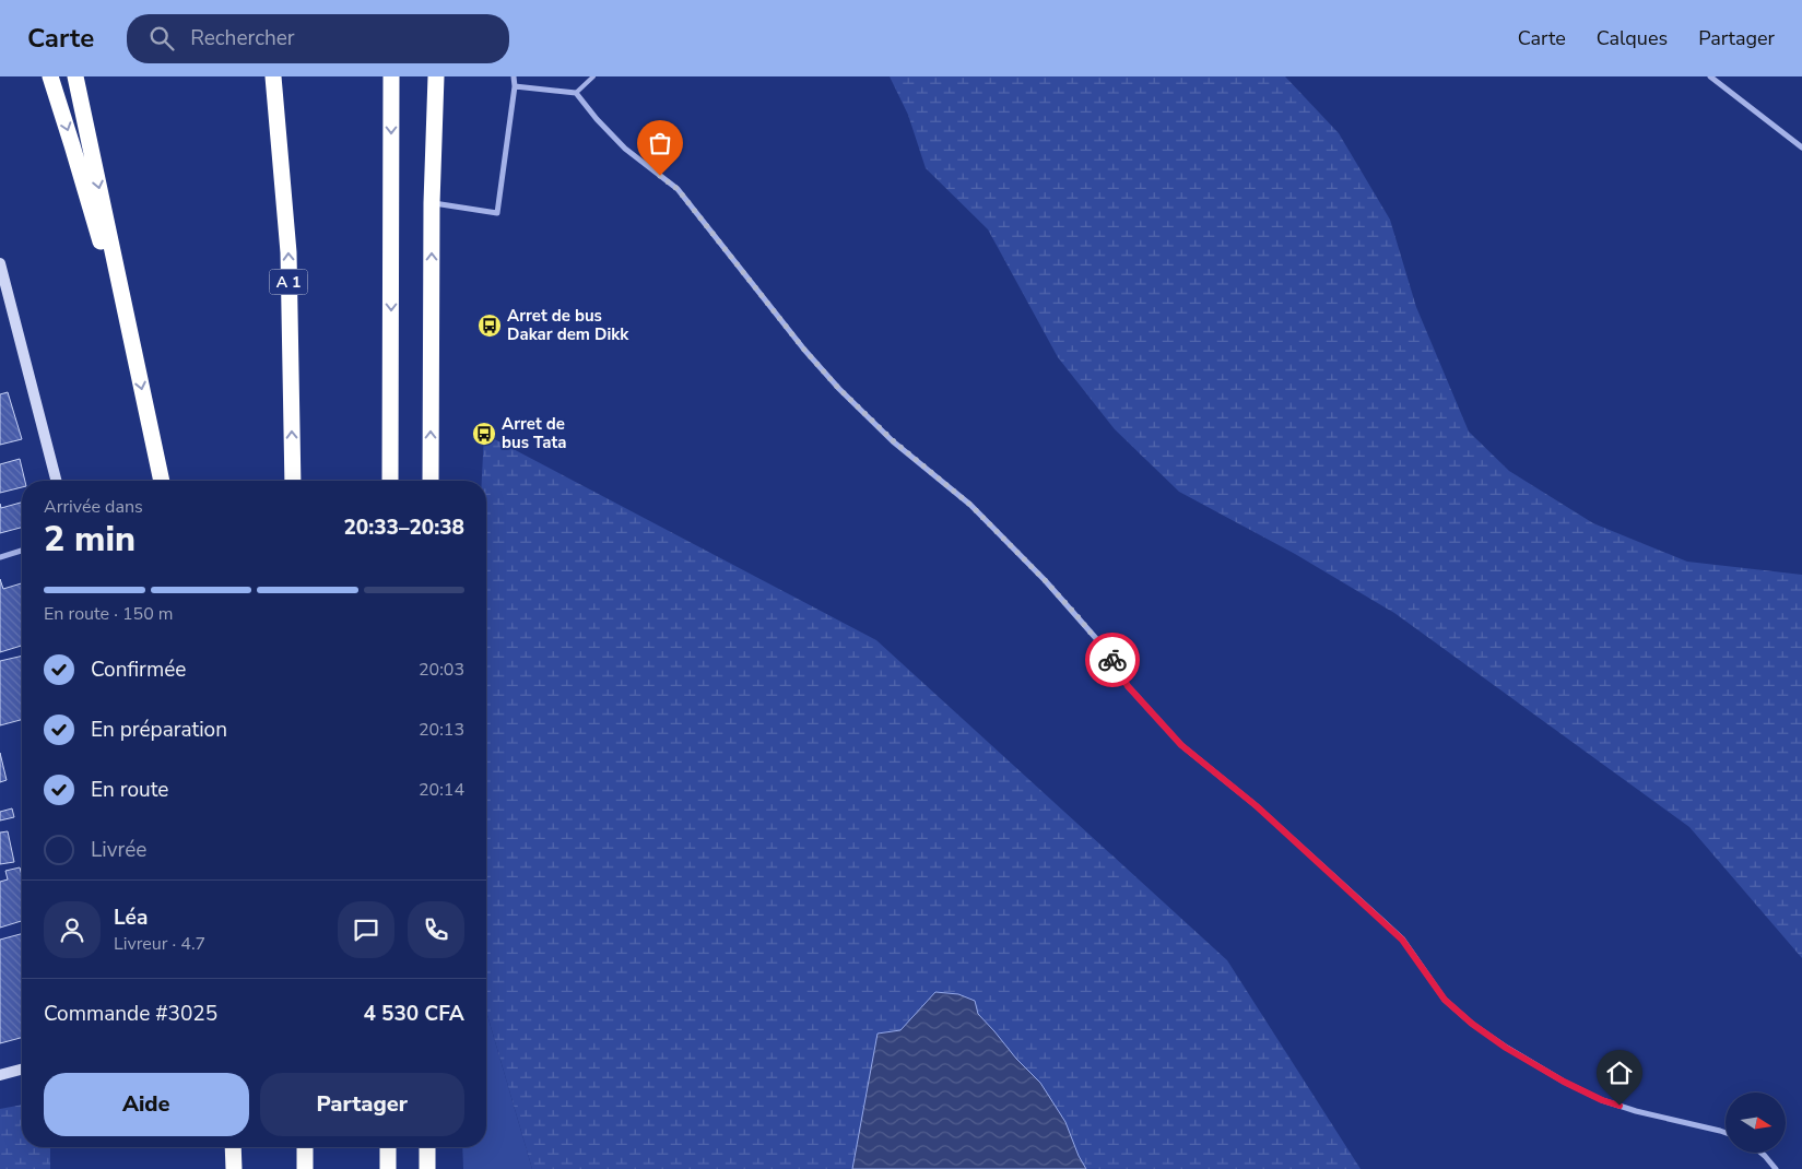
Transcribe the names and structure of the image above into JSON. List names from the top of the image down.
{
  "streets": {
    "highway": ["A 1"]
  },
  "places": {
    "bus stop": ["Arret de bus Dakar dem Dikk", "Arret de bus Tata"]
  },
  "north": "right",
  "page": {
    "header": "Carte",
    "search": "Rechercher",
    "nav": ["Carte", "Calques", "Partager"],
    "heading": ["2 min", "Arrivée dans", "20:33–20:38"],
    "panel": [
      "Léa",
      "Livreur · 4.7",
      "Commande #3025",
      "4 530 CFA"
    ],
    "bar": "En route · 150 m",
    "list": [
      ["Confirmée", "20:03"],
      ["En préparation", "20:13"],
      ["En route", "20:14"],
      "Livrée"
    ],
    "buttons": ["Aide", "Partager"]
  }
}
